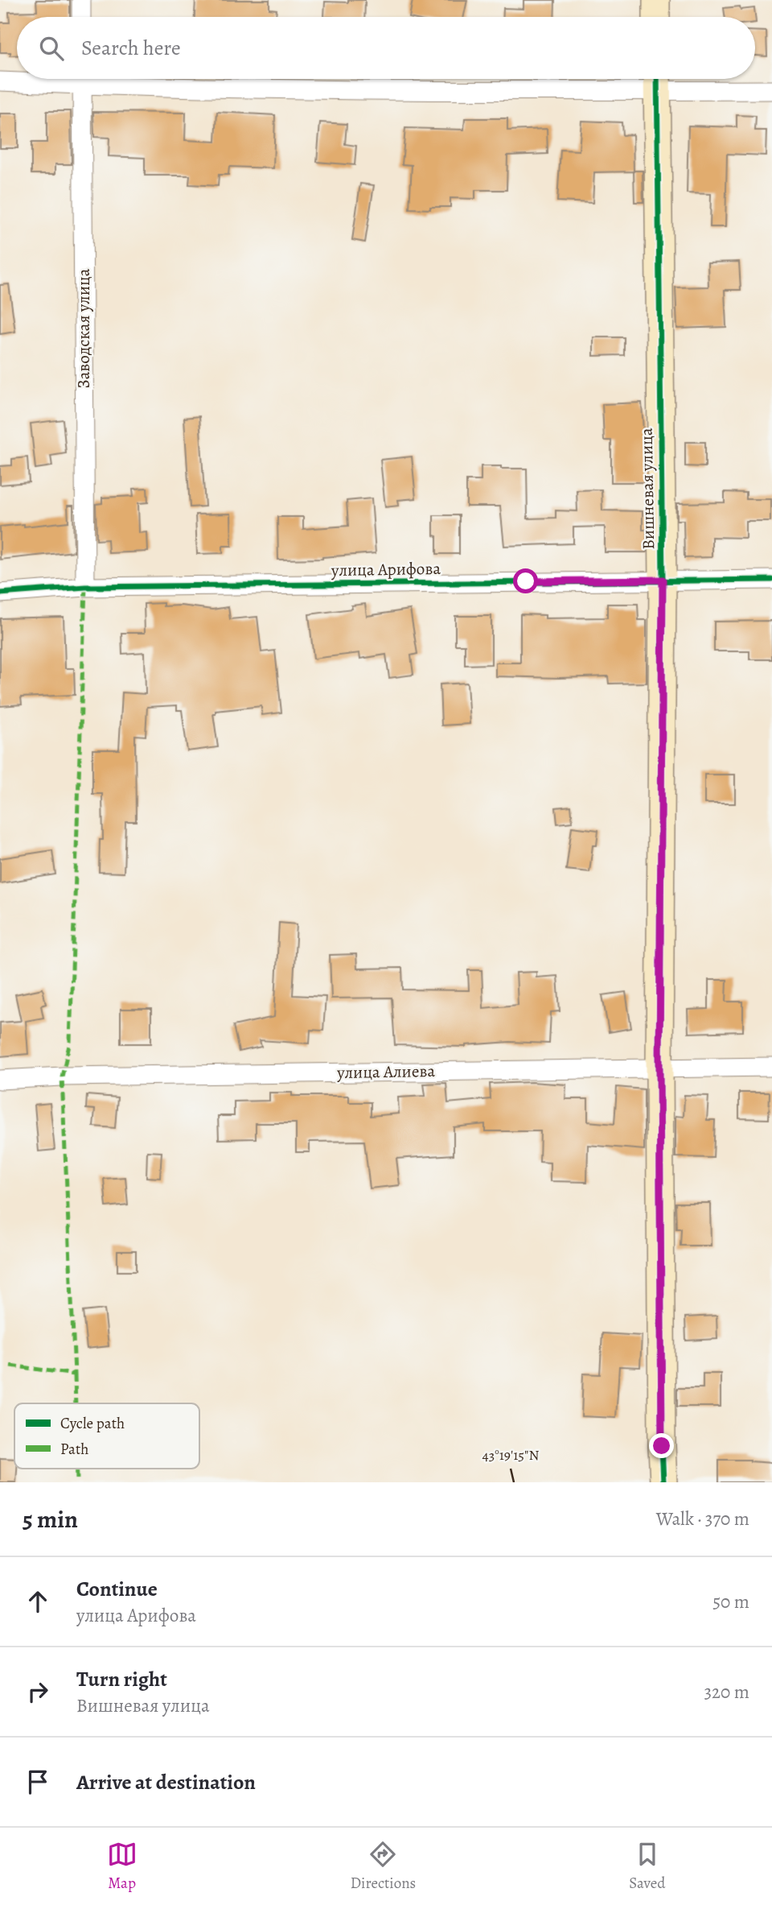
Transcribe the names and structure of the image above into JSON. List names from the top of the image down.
{
  "streets": {
    "street": [
      "Заводская улица",
      "Вишневая улица",
      "улица Арифова",
      "улица Алиева"
    ]
  },
  "crossings": [
    ["Заводская улица", "улица Арифова"],
    ["Вишневая улица", "улица Арифова"],
    ["Вишневая улица", "улица Алиева"]
  ],
  "legend": ["Cycle path", "Path"],
  "page": {
    "search": "Search here",
    "heading": ["5 min", "Walk · 370 m"],
    "list": [
      ["Continue", "улица Арифова", "50 m"],
      ["Turn right", "Вишневая улица", "320 m"],
      "Arrive at destination"
    ],
    "nav": ["Map", "Directions", "Saved"]
  },
  "coordinates": ["43°19'15\"N"]
}
